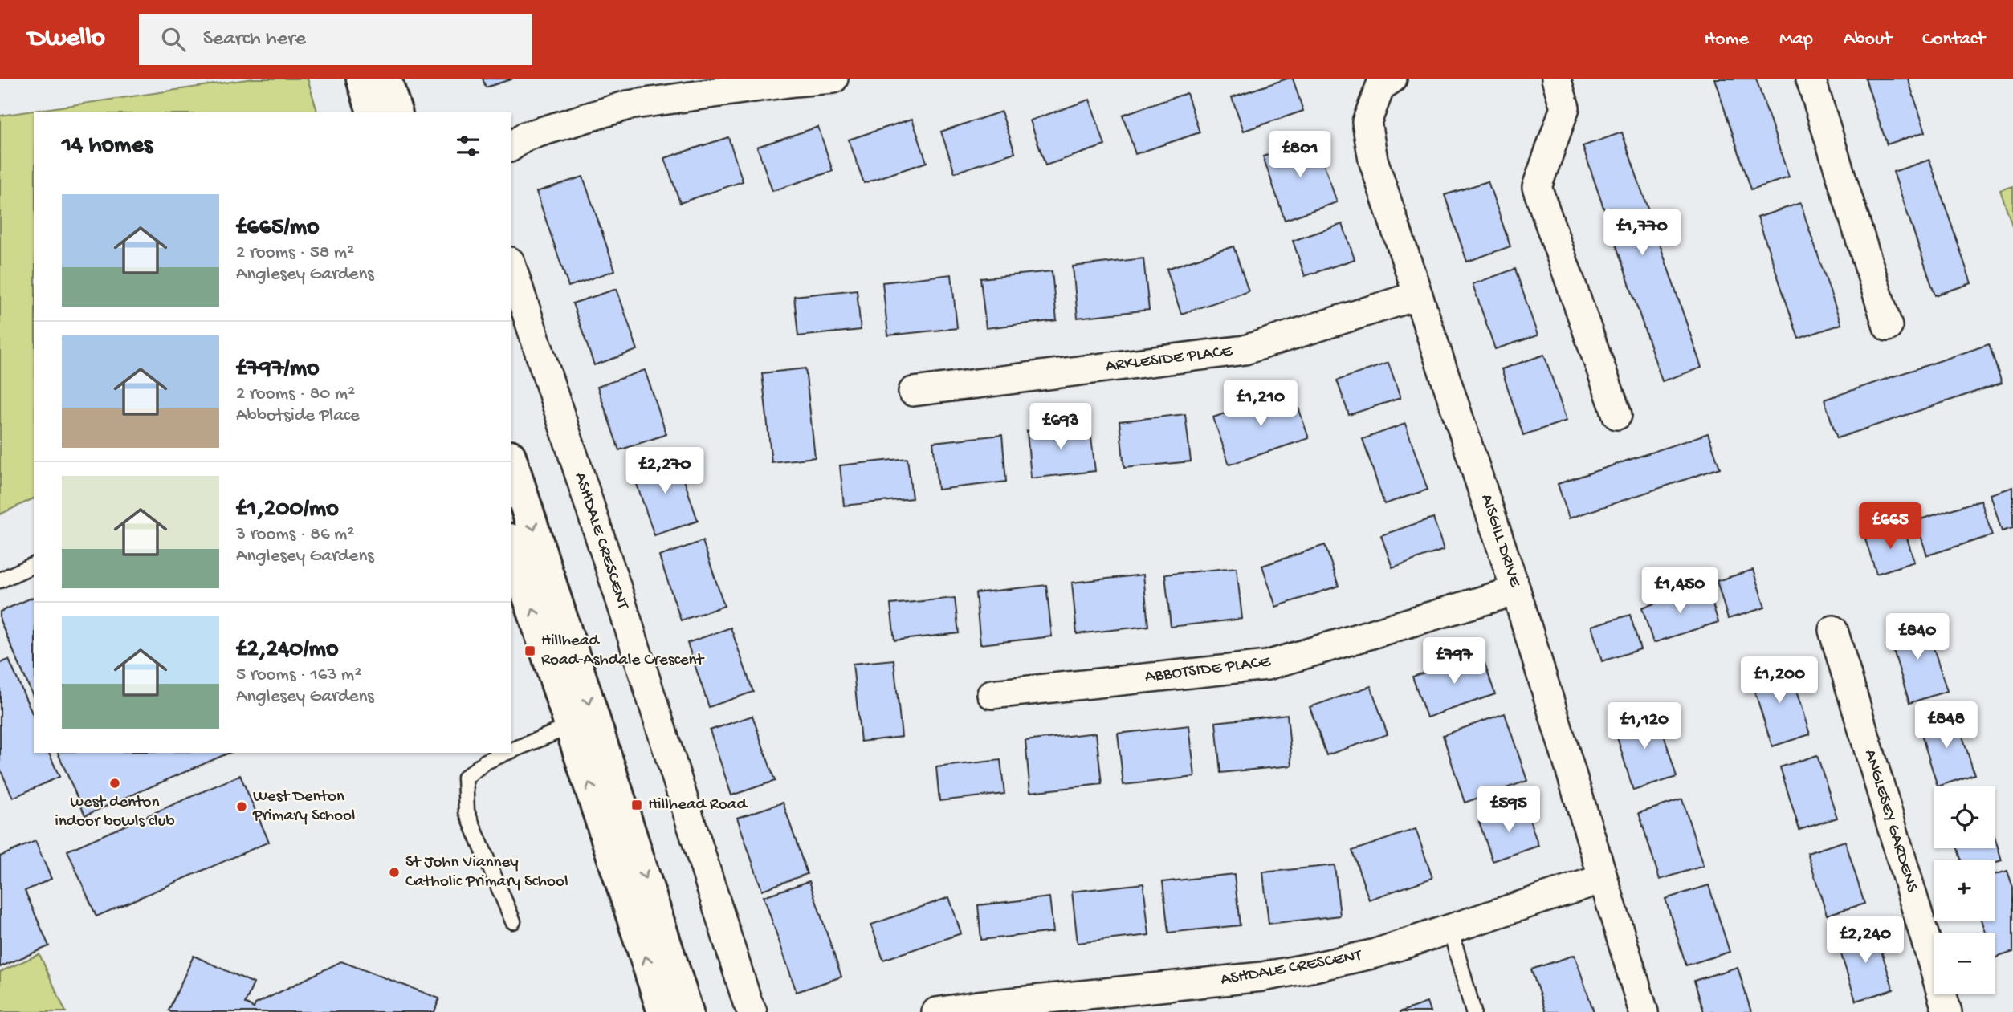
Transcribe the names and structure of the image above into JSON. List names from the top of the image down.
{
  "streets": {
    "street": [
      "ARKLESIDE PLACE",
      "ASHDALE CRESCENT",
      "AISGILL DRIVE",
      "ABBOTSIDE PLACE",
      "ANGLESEY GARDENS"
    ]
  },
  "crossings": [
    ["ARKLESIDE PLACE", "AISGILL DRIVE"],
    ["ASHDALE CRESCENT", "AISGILL DRIVE"],
    ["AISGILL DRIVE", "ABBOTSIDE PLACE"]
  ],
  "places": {
    "transit": ["Hillhead Road-Ashdale Crescent", "Hillhead Road"],
    "other": ["west denton indoor bowls club", "West Denton Primary School", "St John Vianney Catholic Primary School"]
  },
  "page": {
    "header": "Dwello",
    "search": "Search here",
    "nav": [
      "Home",
      "Map",
      "About",
      "Contact"
    ],
    "heading": "14 homes",
    "price": [
      "£801",
      "£1,770",
      "£1,210",
      "£693",
      "£2,270",
      "£665",
      "£1,450",
      "£840",
      "£797",
      "£1,200",
      "£848",
      "£1,120",
      "£595",
      "£2,240"
    ],
    "list": [
      {
        "name": "£665/mo",
        "note": "2 rooms · 58 m² · Anglesey Gardens"
      },
      {
        "name": "£797/mo",
        "note": "2 rooms · 80 m² · Abbotside Place"
      },
      {
        "name": "£1,200/mo",
        "note": "3 rooms · 86 m² · Anglesey Gardens"
      },
      {
        "name": "£2,240/mo",
        "note": "5 rooms · 163 m² · Anglesey Gardens"
      }
    ],
    "map_buttons": ["+", "−"]
  }
}
